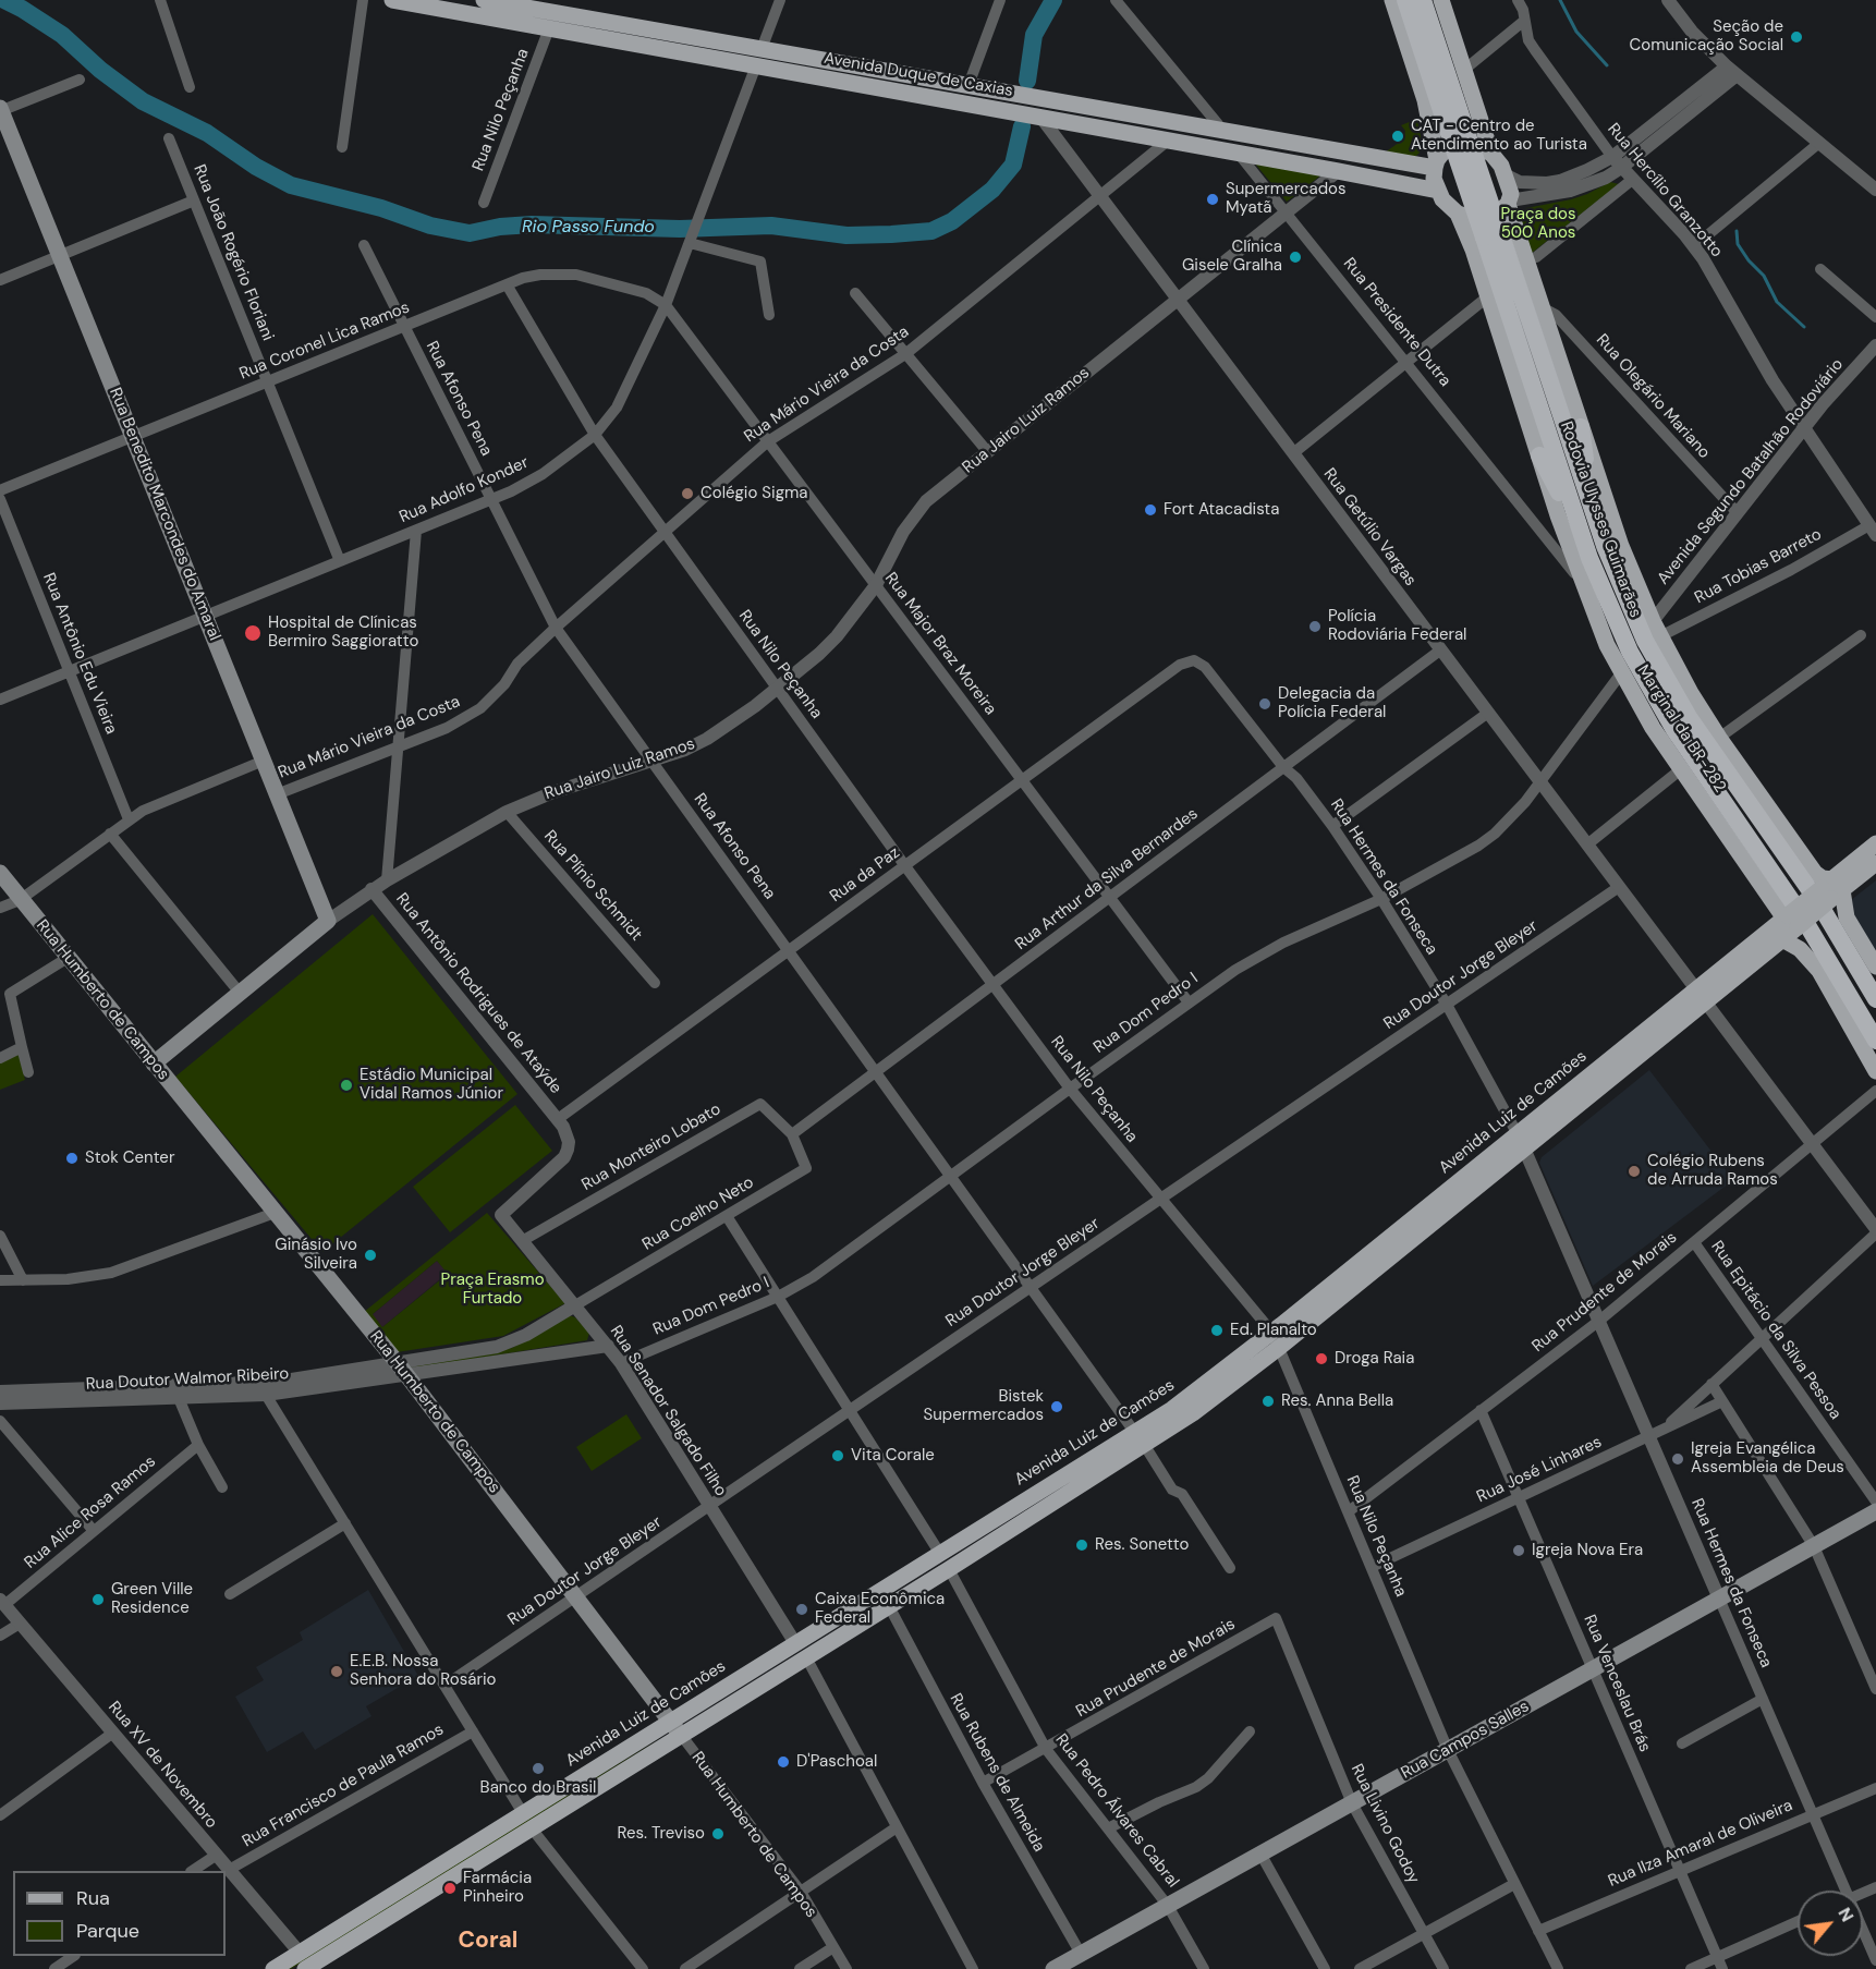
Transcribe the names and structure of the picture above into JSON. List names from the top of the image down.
{
  "streets": {
    "highway": ["Rodovia Ulysses Guimarães"],
    "main road": [
      "Avenida Duque de Caxias",
      "Rua Jairo Luiz Ramos",
      "Rua Benedito Marcondes do Amaral",
      "Marginal da BR-282",
      "Rua Humberto de Campos",
      "Avenida Luiz de Camões",
      "Rua Campos Salles"
    ],
    "street": [
      "Rua Nilo Peçanha",
      "Rua Hercílio Granzotto",
      "Rua João Rogério Floriani",
      "Rua Presidente Dutra",
      "Rua Coronel Lica Ramos",
      "Rua Mário Vieira da Costa",
      "Rua Olegário Mariano",
      "Rua Afonso Pena",
      "Avenida Segundo Batalhão Rodoviário",
      "Rua Adolfo Konder",
      "Rua Getúlio Vargas",
      "Rua Tobias Barreto",
      "Rua Major Braz Moreira",
      "Rua Antônio Edu Vieira",
      "Rua da Paz",
      "Rua Hermes da Fonseca",
      "Rua Arthur da Silva Bernardes",
      "Rua Plínio Schmidt",
      "Rua Doutor Jorge Bleyer",
      "Rua Antônio Rodrigues de Ataýde",
      "Rua Dom Pedro I",
      "Rua Monteiro Lobato",
      "Rua Coelho Neto",
      "Rua Prudente de Morais",
      "Rua Epitácio da Silva Pessoa",
      "Rua Doutor Walmor Ribeiro",
      "Rua Senador Salgado Filho",
      "Rua José Linhares",
      "Rua Alice Rosa Ramos",
      "Rua Venceslau Brás",
      "Rua XV de Novembro",
      "Rua Rubens de Almeida",
      "Rua Francisco de Paula Ramos",
      "Rua Pedro Álvares Cabral",
      "Rua Livino Godoy",
      "Rua Ilza Amaral de Oliveira"
    ]
  },
  "crossings": [
    ["Avenida Duque de Caxias", "Rua Nilo Peçanha"],
    ["Avenida Duque de Caxias", "Rua Presidente Dutra"],
    ["Avenida Duque de Caxias", "Rua Mário Vieira da Costa"],
    ["Avenida Duque de Caxias", "Rua Jairo Luiz Ramos"],
    ["Avenida Duque de Caxias", "Rua Adolfo Konder"],
    ["Avenida Duque de Caxias", "Rua Getúlio Vargas"],
    ["Avenida Duque de Caxias", "Marginal da BR-282"],
    ["Rua Nilo Peçanha", "Rua Coronel Lica Ramos"],
    ["Rua Nilo Peçanha", "Rua Mário Vieira da Costa"],
    ["Rua Nilo Peçanha", "Rua Jairo Luiz Ramos"],
    ["Rua Nilo Peçanha", "Rua Adolfo Konder"],
    ["Rua Nilo Peçanha", "Rua da Paz"],
    ["Rua Nilo Peçanha", "Rua Arthur da Silva Bernardes"],
    ["Rua Nilo Peçanha", "Rua Doutor Jorge Bleyer"],
    ["Rua Nilo Peçanha", "Rua Dom Pedro I"],
    ["Rua Nilo Peçanha", "Avenida Luiz de Camões"],
    ["Rua Nilo Peçanha", "Rua Prudente de Morais"],
    ["Rua Nilo Peçanha", "Rua José Linhares"],
    ["Rua Nilo Peçanha", "Rua Campos Salles"],
    ["Rua Nilo Peçanha", "Rua Ilza Amaral de Oliveira"],
    ["Rua Hercílio Granzotto", "Avenida Segundo Batalhão Rodoviário"],
    ["Rua Hercílio Granzotto", "Rua Tobias Barreto"],
    ["Rua João Rogério Floriani", "Rua Coronel Lica Ramos"],
    ["Rua João Rogério Floriani", "Rua Adolfo Konder"],
    ["Rua Presidente Dutra", "Rua Jairo Luiz Ramos"],
    ["Rua Presidente Dutra", "Marginal da BR-282"],
    ["Rua Coronel Lica Ramos", "Rua Afonso Pena"],
    ["Rua Coronel Lica Ramos", "Rua Adolfo Konder"],
    ["Rua Coronel Lica Ramos", "Rua Benedito Marcondes do Amaral"],
    ["Rua Coronel Lica Ramos", "Rua Major Braz Moreira"],
    ["Rua Mário Vieira da Costa", "Rua Afonso Pena"],
    ["Rua Mário Vieira da Costa", "Rua Benedito Marcondes do Amaral"],
    ["Rua Mário Vieira da Costa", "Rua Getúlio Vargas"],
    ["Rua Mário Vieira da Costa", "Rua Major Braz Moreira"],
    ["Rua Olegário Mariano", "Avenida Segundo Batalhão Rodoviário"],
    ["Rua Olegário Mariano", "Marginal da BR-282"],
    ["Rua Afonso Pena", "Rua Jairo Luiz Ramos"],
    ["Rua Afonso Pena", "Rua Adolfo Konder"],
    ["Rua Afonso Pena", "Rua da Paz"],
    ["Rua Afonso Pena", "Rua Arthur da Silva Bernardes"],
    ["Rua Afonso Pena", "Rua Doutor Jorge Bleyer"],
    ["Rua Afonso Pena", "Rua Dom Pedro I"],
    ["Rua Afonso Pena", "Avenida Luiz de Camões"],
    ["Rua Jairo Luiz Ramos", "Rua Benedito Marcondes do Amaral"],
    ["Rua Jairo Luiz Ramos", "Rua Getúlio Vargas"],
    ["Rua Jairo Luiz Ramos", "Rua Major Braz Moreira"],
    ["Rua Jairo Luiz Ramos", "Rua Plínio Schmidt"],
    ["Rua Jairo Luiz Ramos", "Rua Antônio Rodrigues de Ataýde"],
    ["Rua Jairo Luiz Ramos", "Rua Humberto de Campos"],
    ["Avenida Segundo Batalhão Rodoviário", "Rua Tobias Barreto"],
    ["Avenida Segundo Batalhão Rodoviário", "Marginal da BR-282"],
    ["Rua Adolfo Konder", "Rua Benedito Marcondes do Amaral"],
    ["Rua Adolfo Konder", "Rua Major Braz Moreira"],
    ["Rua Adolfo Konder", "Rua Antônio Edu Vieira"],
    ["Rua Getúlio Vargas", "Rua Arthur da Silva Bernardes"],
    ["Rua Getúlio Vargas", "Rua Doutor Jorge Bleyer"],
    ["Rua Getúlio Vargas", "Rua Dom Pedro I"],
    ["Rua Getúlio Vargas", "Avenida Luiz de Camões"],
    ["Rua Getúlio Vargas", "Rua Prudente de Morais"],
    ["Rua Tobias Barreto", "Marginal da BR-282"],
    ["Rua Major Braz Moreira", "Rua da Paz"],
    ["Rua Major Braz Moreira", "Rua Arthur da Silva Bernardes"],
    ["Rua Major Braz Moreira", "Rua Dom Pedro I"],
    ["Marginal da BR-282", "Rua Dom Pedro I"],
    ["Marginal da BR-282", "Avenida Luiz de Camões"],
    ["Rua da Paz", "Rua Hermes da Fonseca"],
    ["Rua da Paz", "Rua Antônio Rodrigues de Ataýde"],
    ["Rua da Paz", "Rua Senador Salgado Filho"],
    ["Rua Hermes da Fonseca", "Rua Arthur da Silva Bernardes"],
    ["Rua Hermes da Fonseca", "Rua Doutor Jorge Bleyer"],
    ["Rua Hermes da Fonseca", "Rua Dom Pedro I"],
    ["Rua Hermes da Fonseca", "Avenida Luiz de Camões"],
    ["Rua Hermes da Fonseca", "Rua Prudente de Morais"],
    ["Rua Hermes da Fonseca", "Rua José Linhares"],
    ["Rua Hermes da Fonseca", "Rua Campos Salles"],
    ["Rua Hermes da Fonseca", "Rua Ilza Amaral de Oliveira"],
    ["Rua Arthur da Silva Bernardes", "Rua Monteiro Lobato"],
    ["Rua Arthur da Silva Bernardes", "Rua Coelho Neto"],
    ["Rua Doutor Jorge Bleyer", "Rua Humberto de Campos"],
    ["Rua Doutor Jorge Bleyer", "Rua Senador Salgado Filho"],
    ["Rua Antônio Rodrigues de Ataýde", "Rua Senador Salgado Filho"],
    ["Rua Humberto de Campos", "Avenida Luiz de Camões"],
    ["Rua Humberto de Campos", "Rua Doutor Walmor Ribeiro"],
    ["Rua Dom Pedro I", "Rua Senador Salgado Filho"],
    ["Avenida Luiz de Camões", "Rua Senador Salgado Filho"],
    ["Avenida Luiz de Camões", "Rua XV de Novembro"],
    ["Avenida Luiz de Camões", "Rua Rubens de Almeida"],
    ["Avenida Luiz de Camões", "Rua Pedro Álvares Cabral"],
    ["Rua Monteiro Lobato", "Rua Coelho Neto"],
    ["Rua Monteiro Lobato", "Rua Senador Salgado Filho"],
    ["Rua Coelho Neto", "Rua Doutor Walmor Ribeiro"],
    ["Rua Coelho Neto", "Rua Senador Salgado Filho"],
    ["Rua Prudente de Morais", "Rua Epitácio da Silva Pessoa"],
    ["Rua Prudente de Morais", "Rua Venceslau Brás"],
    ["Rua Prudente de Morais", "Rua Rubens de Almeida"],
    ["Rua Prudente de Morais", "Rua Pedro Álvares Cabral"],
    ["Rua Prudente de Morais", "Rua Livino Godoy"],
    ["Rua Doutor Walmor Ribeiro", "Rua Senador Salgado Filho"],
    ["Rua José Linhares", "Rua Venceslau Brás"],
    ["Rua Alice Rosa Ramos", "Rua XV de Novembro"],
    ["Rua Venceslau Brás", "Rua Campos Salles"],
    ["Rua Venceslau Brás", "Rua Ilza Amaral de Oliveira"],
    ["Rua Campos Salles", "Rua Rubens de Almeida"],
    ["Rua Campos Salles", "Rua Pedro Álvares Cabral"],
    ["Rua Campos Salles", "Rua Livino Godoy"],
    ["Rua XV de Novembro", "Rua Francisco de Paula Ramos"]
  ],
  "districts": ["Coral"],
  "water": ["Rio Passo Fundo"],
  "parks": ["Praça dos 500 Anos", "Praça Erasmo Furtado"],
  "places": [
    "Seção de Comunicação Social",
    "CAT - Centro de Atendimento ao Turista",
    "Supermercados Myatã",
    "Clínica Gisele Gralha",
    "Colégio Sigma",
    "Fort Atacadista",
    "Polícia Rodoviária Federal",
    "Hospital de Clínicas Bermiro Saggioratto",
    "Delegacia da Polícia Federal",
    "Estádio Municipal Vidal Ramos Júnior",
    "Stok Center",
    "Colégio Rubens de Arruda Ramos",
    "Ginásio Ivo Silveira",
    "Ed. Planalto",
    "Droga Raia",
    "Res. Anna Bella",
    "Bistek Supermercados",
    "Vita Corale",
    "Igreja Evangélica Assembleia de Deus",
    "Res. Sonetto",
    "Igreja Nova Era",
    "Green Ville Residence",
    "Caixa Econômica Federal",
    "E.E.B. Nossa Senhora do Rosário",
    "D'Paschoal",
    "Banco do Brasil",
    "Res. Treviso",
    "Farmácia Pinheiro"
  ],
  "legend": ["Rua", "Parque"],
  "north": "top right"
}
